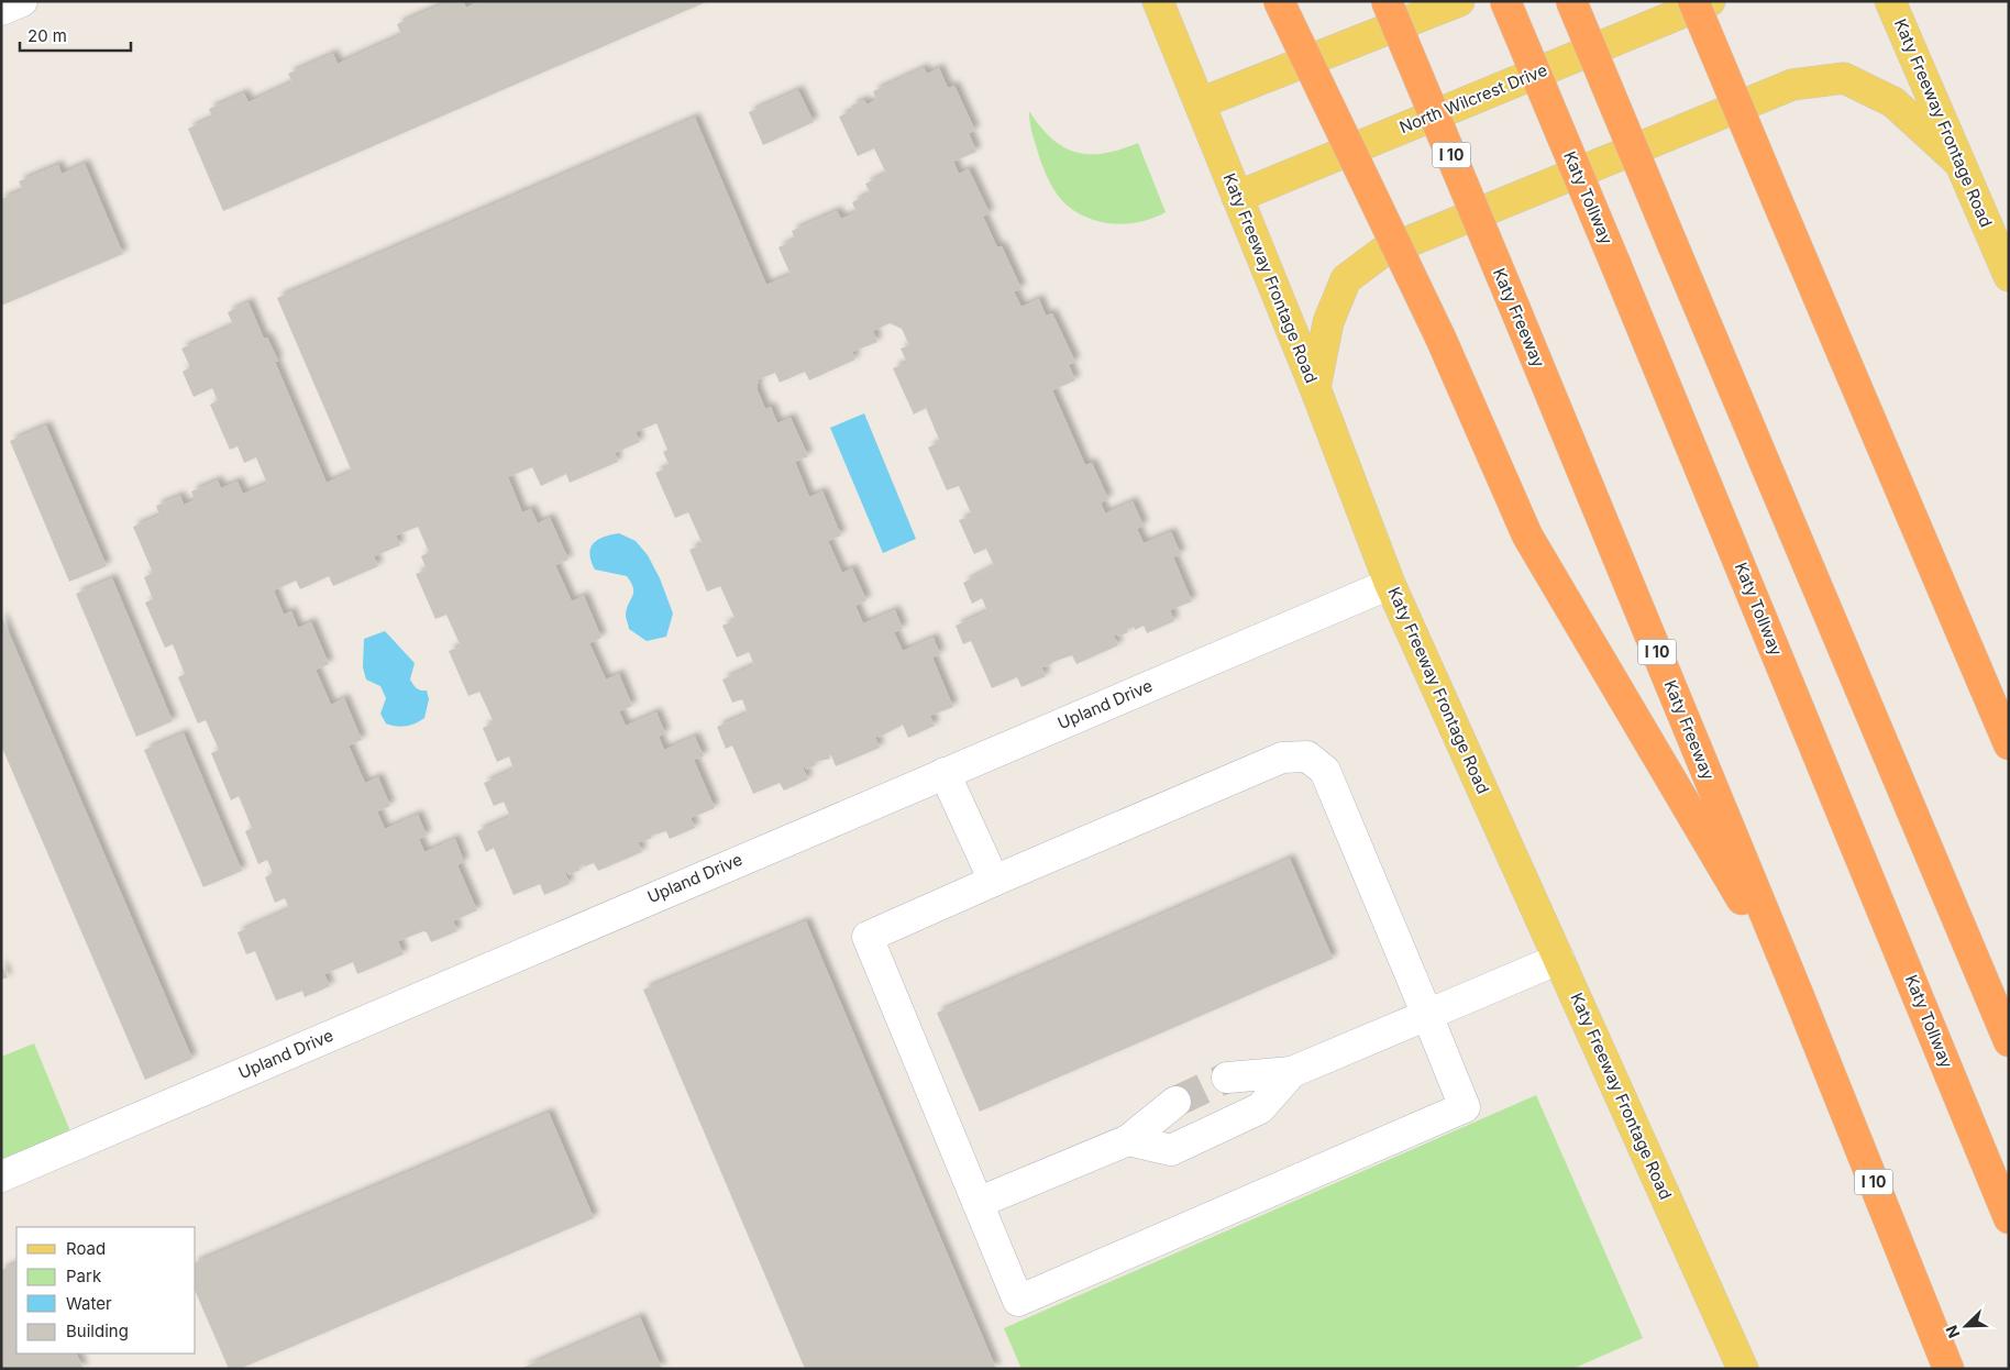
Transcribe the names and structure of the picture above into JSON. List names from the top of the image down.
{
  "streets": {
    "highway": ["I 10", "Katy Tollway", "Katy Freeway"],
    "main road": ["North Wilcrest Drive", "Katy Freeway Frontage Road"],
    "street": ["Upland Drive"]
  },
  "crossings": [
    ["North Wilcrest Drive", "Katy Freeway Frontage Road"],
    ["Katy Freeway Frontage Road", "Upland Drive"]
  ],
  "legend": [
    "Road",
    "Park",
    "Water",
    "Building"
  ],
  "scale_bar": "20 m",
  "north": "bottom left"
}
